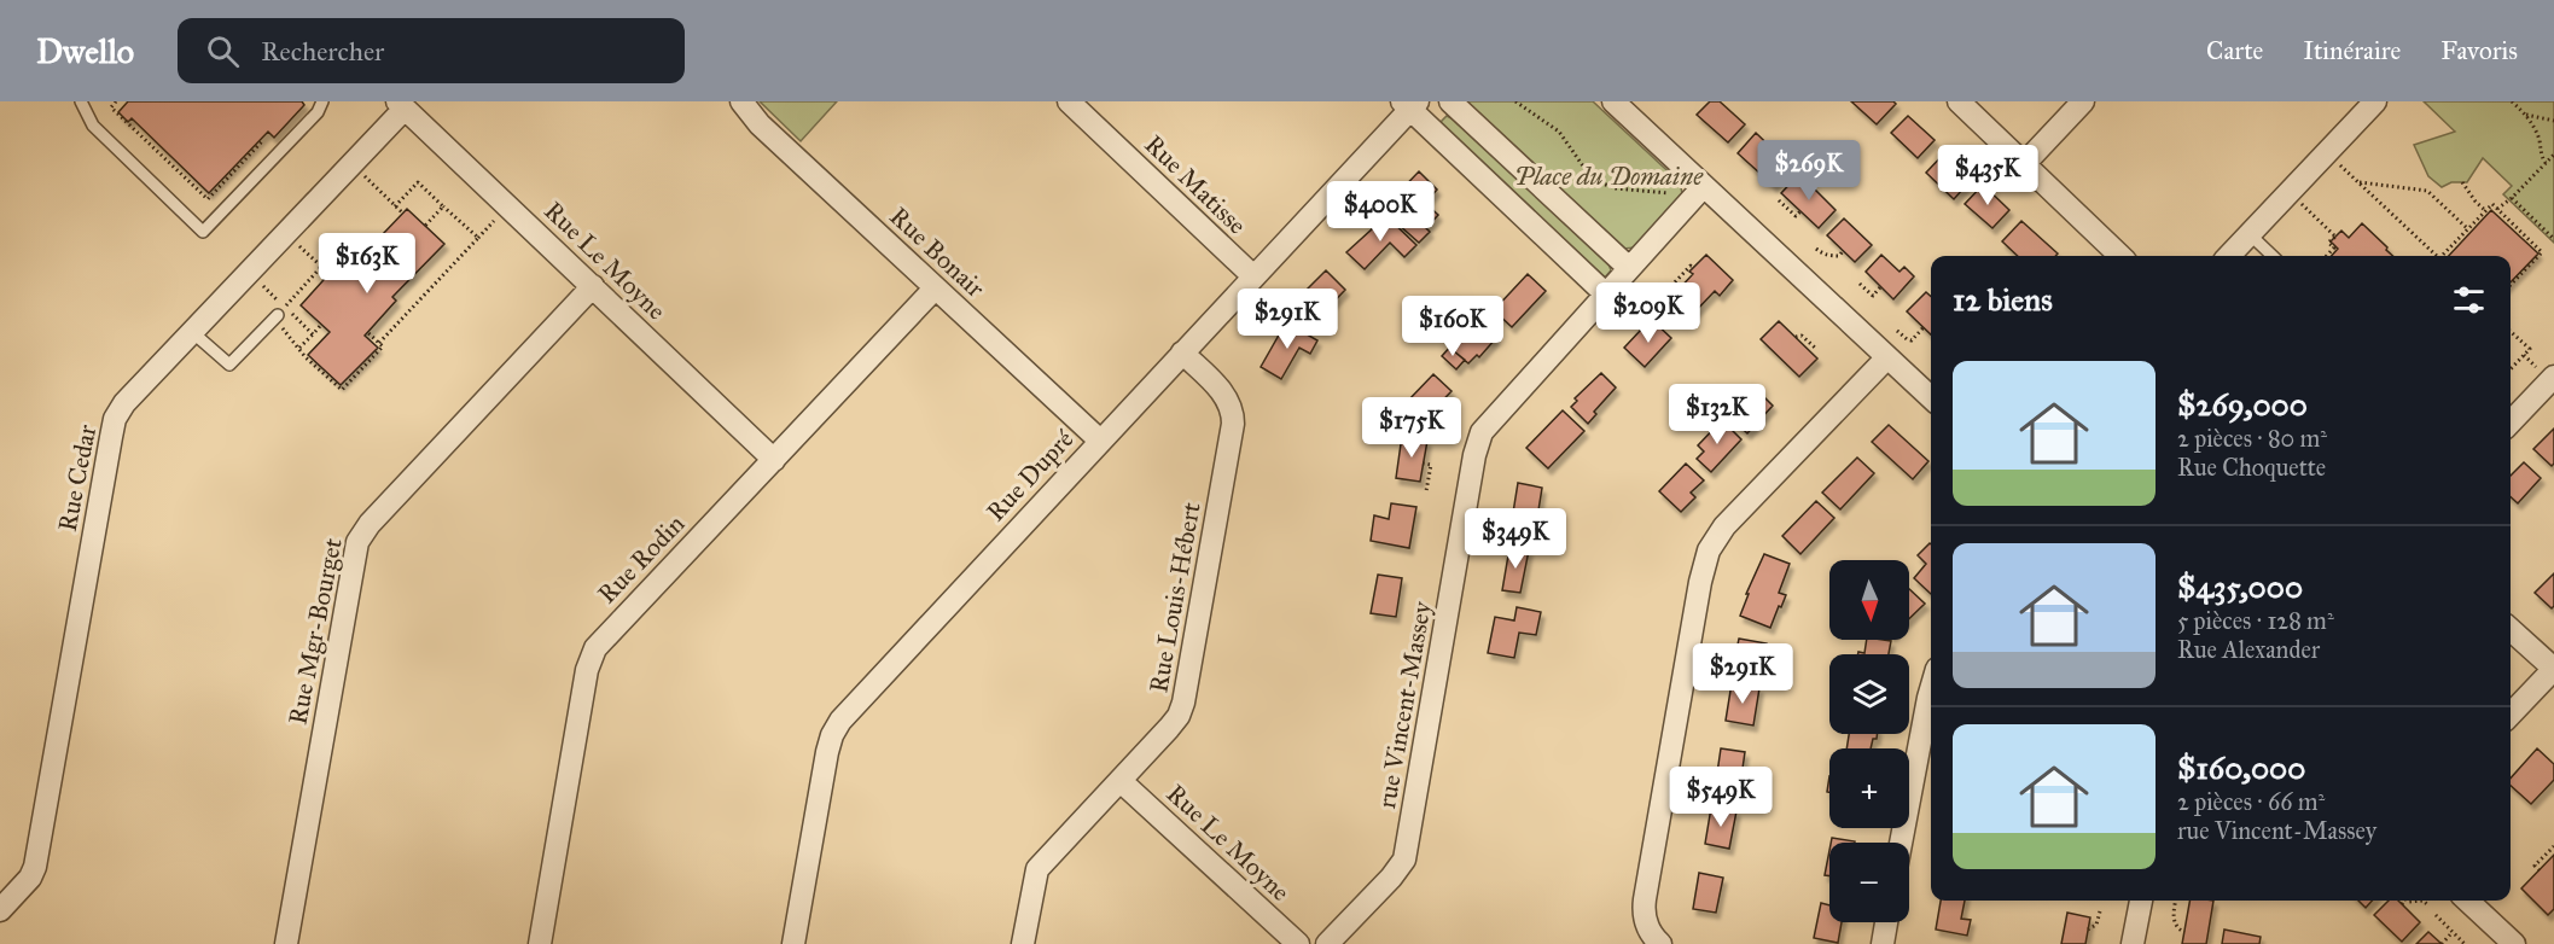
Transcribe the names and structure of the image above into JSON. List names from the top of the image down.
{
  "streets": {
    "street": [
      "Rue Matisse",
      "Rue Bonair",
      "Rue Le Moyne",
      "Rue Dupré",
      "Rue Cedar",
      "Rue Rodin",
      "Rue Louis-Hébert",
      "Rue Mgr-Bourget",
      "rue Vincent-Massey"
    ]
  },
  "crossings": [
    ["Rue Matisse", "Rue Dupré"],
    ["Rue Bonair", "Rue Dupré"],
    ["Rue Bonair", "Rue Rodin"],
    ["Rue Le Moyne", "Rue Cedar"],
    ["Rue Le Moyne", "Rue Rodin"],
    ["Rue Le Moyne", "Rue Louis-Hébert"],
    ["Rue Le Moyne", "Rue Mgr-Bourget"],
    ["Rue Dupré", "Rue Louis-Hébert"]
  ],
  "parks": ["Place du Domaine"],
  "north": "bottom",
  "page": {
    "header": "Dwello",
    "search": "Rechercher",
    "nav": ["Carte", "Itinéraire", "Favoris"],
    "price": [
      "$269K",
      "$435K",
      "$400K",
      "$163K",
      "$209K",
      "$291K",
      "$160K",
      "$132K",
      "$175K",
      "$349K",
      "$291K",
      "$549K"
    ],
    "heading": "12 biens",
    "list": [
      {
        "name": "$269,000",
        "note": "2 pièces · 80 m² · Rue Choquette"
      },
      {
        "name": "$435,000",
        "note": "5 pièces · 128 m² · Rue Alexander"
      },
      {
        "name": "$160,000",
        "note": "2 pièces · 66 m² · rue Vincent-Massey"
      }
    ],
    "map_buttons": ["+", "−"]
  }
}
